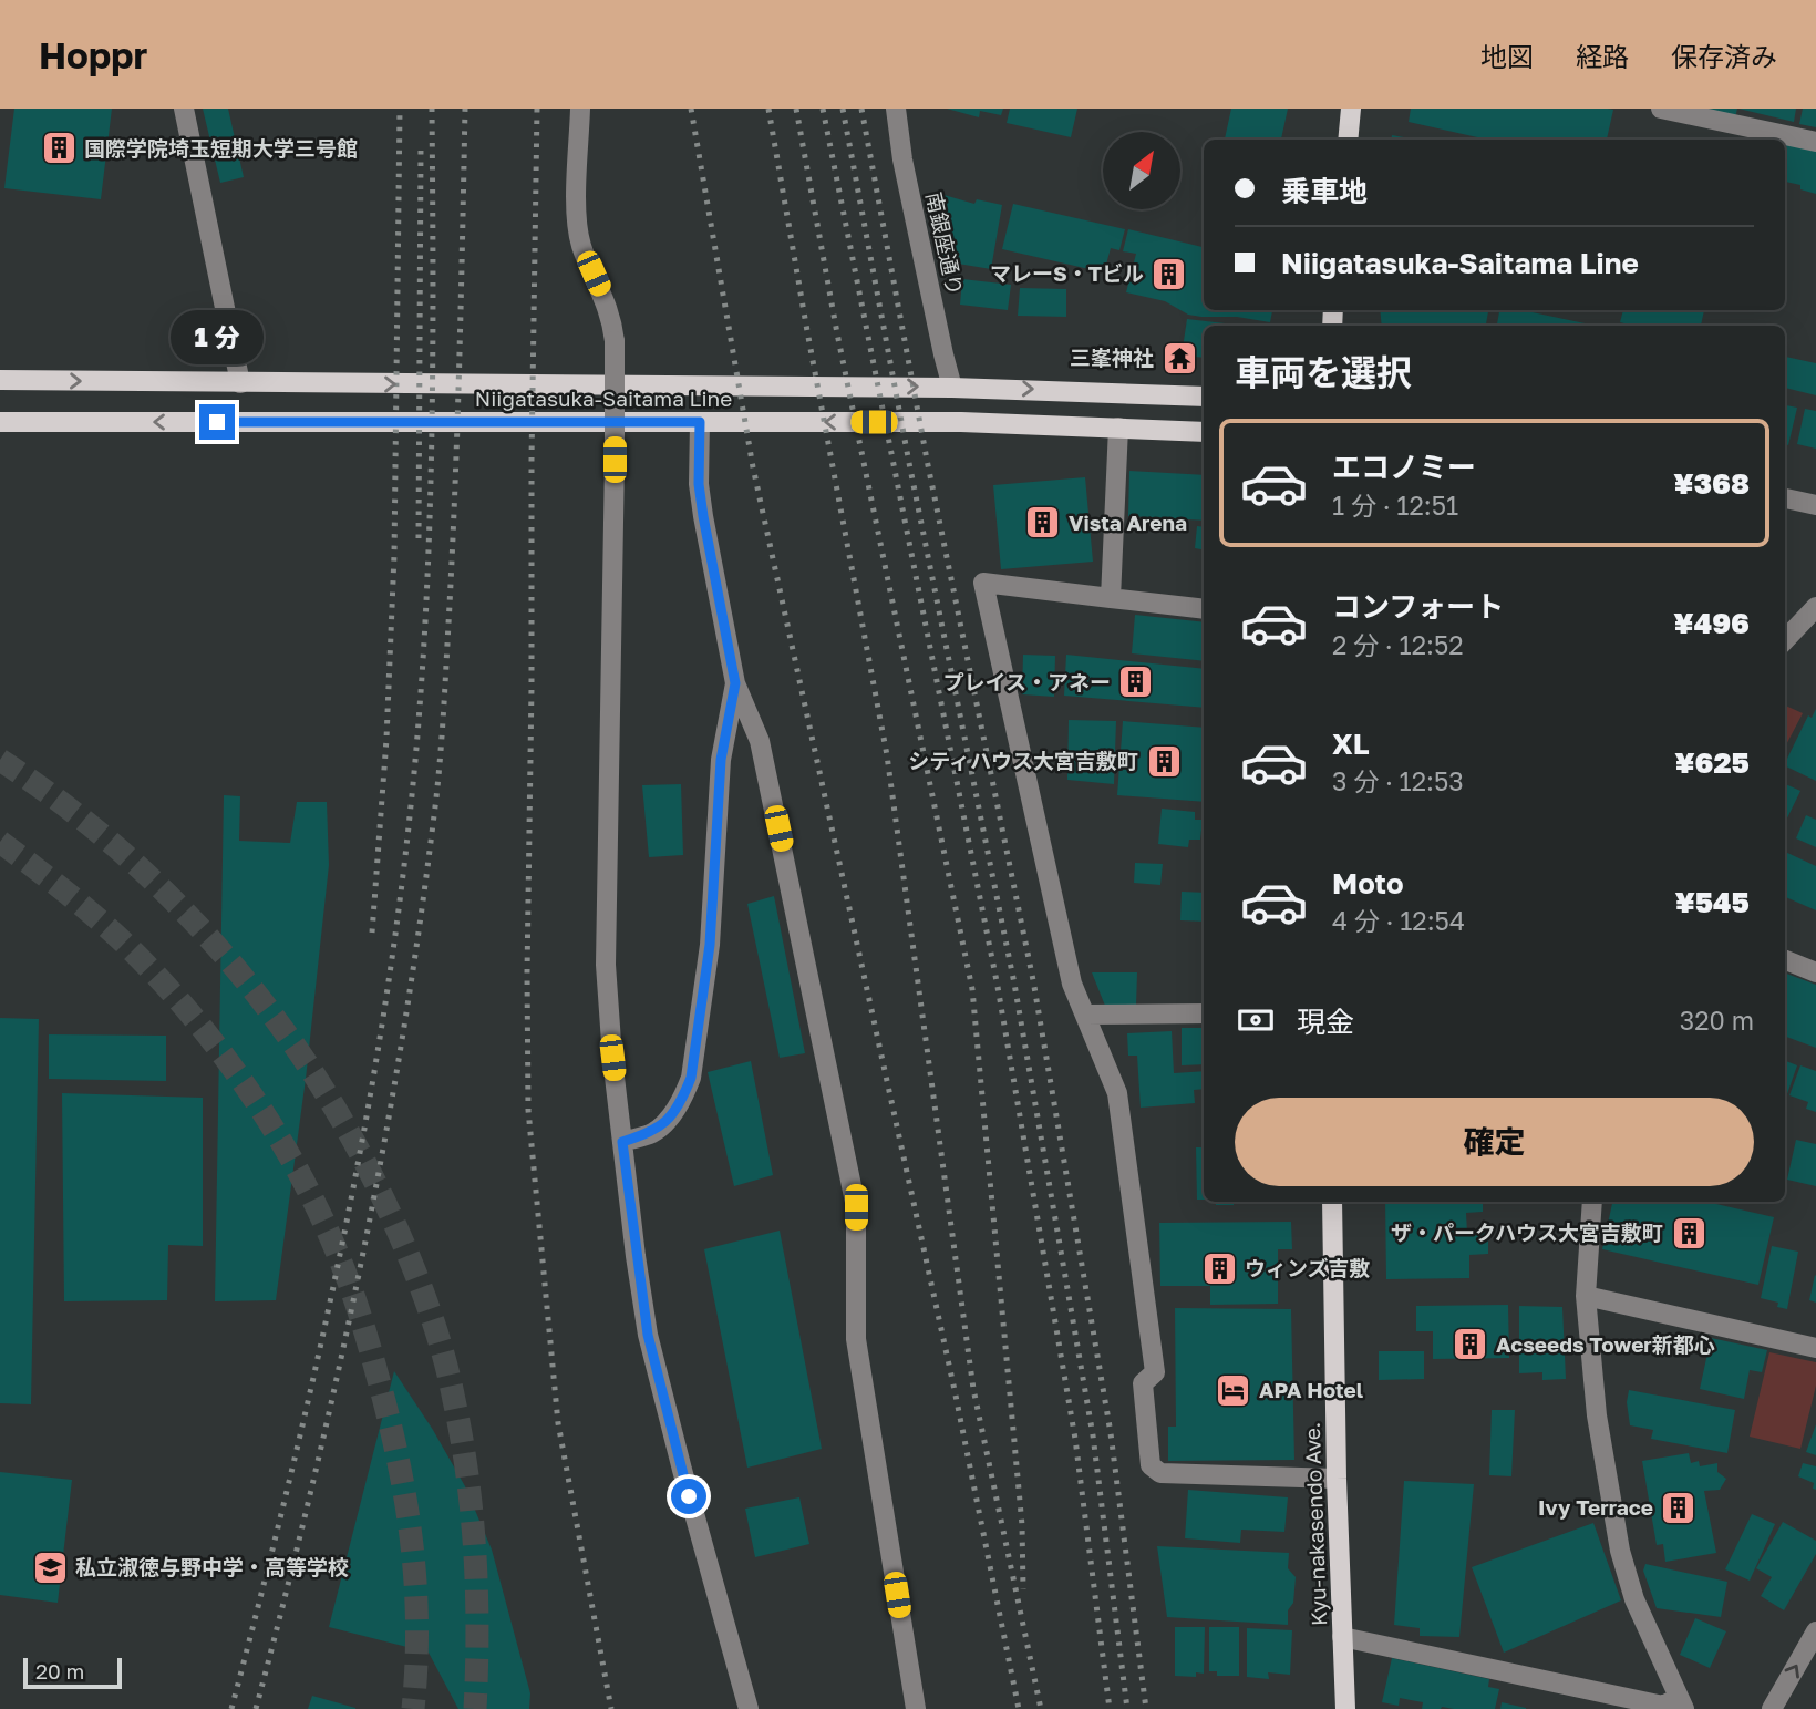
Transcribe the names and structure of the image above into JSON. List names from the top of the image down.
{
  "streets": {
    "main road": ["Niigatasuka-Saitama Line", "Kyu-nakasendo Ave."],
    "street": ["南銀座通り"]
  },
  "crossings": [
    ["南銀座通り", "Niigatasuka-Saitama Line"]
  ],
  "places": {
    "building": [
      "国際学院埼玉短期大学三号館",
      "マレーS・Tビル",
      "Vista Arena",
      "プレイス・アネー",
      "シティハウス大宮吉敷町",
      "ザ・パークハウス大宮吉敷町",
      "ウィンズ吉敷",
      "Acseeds Tower新都心",
      "Ivy Terrace"
    ],
    "temple": ["三峯神社"],
    "hotel": ["APA Hotel"],
    "school or university": ["私立淑徳与野中学・高等学校"]
  },
  "scale_bar": "20 m",
  "north": "top right",
  "page": {
    "header": "Hoppr",
    "nav": ["地図", "経路", "保存済み"],
    "banner": ["乗車地", "Niigatasuka-Saitama Line"],
    "bubble": "1 分",
    "heading": "車両を選択",
    "list": [
      {
        "name": "エコノミー",
        "note": "1 分 · 12:51",
        "value": "¥368"
      },
      {
        "name": "コンフォート",
        "note": "2 分 · 12:52",
        "value": "¥496"
      },
      {
        "name": "XL",
        "note": "3 分 · 12:53",
        "value": "¥625"
      },
      {
        "name": "Moto",
        "note": "4 分 · 12:54",
        "value": "¥545"
      }
    ],
    "pay": ["現金", "320 m"],
    "buttons": "確定",
    "scale": "20 m"
  }
}
